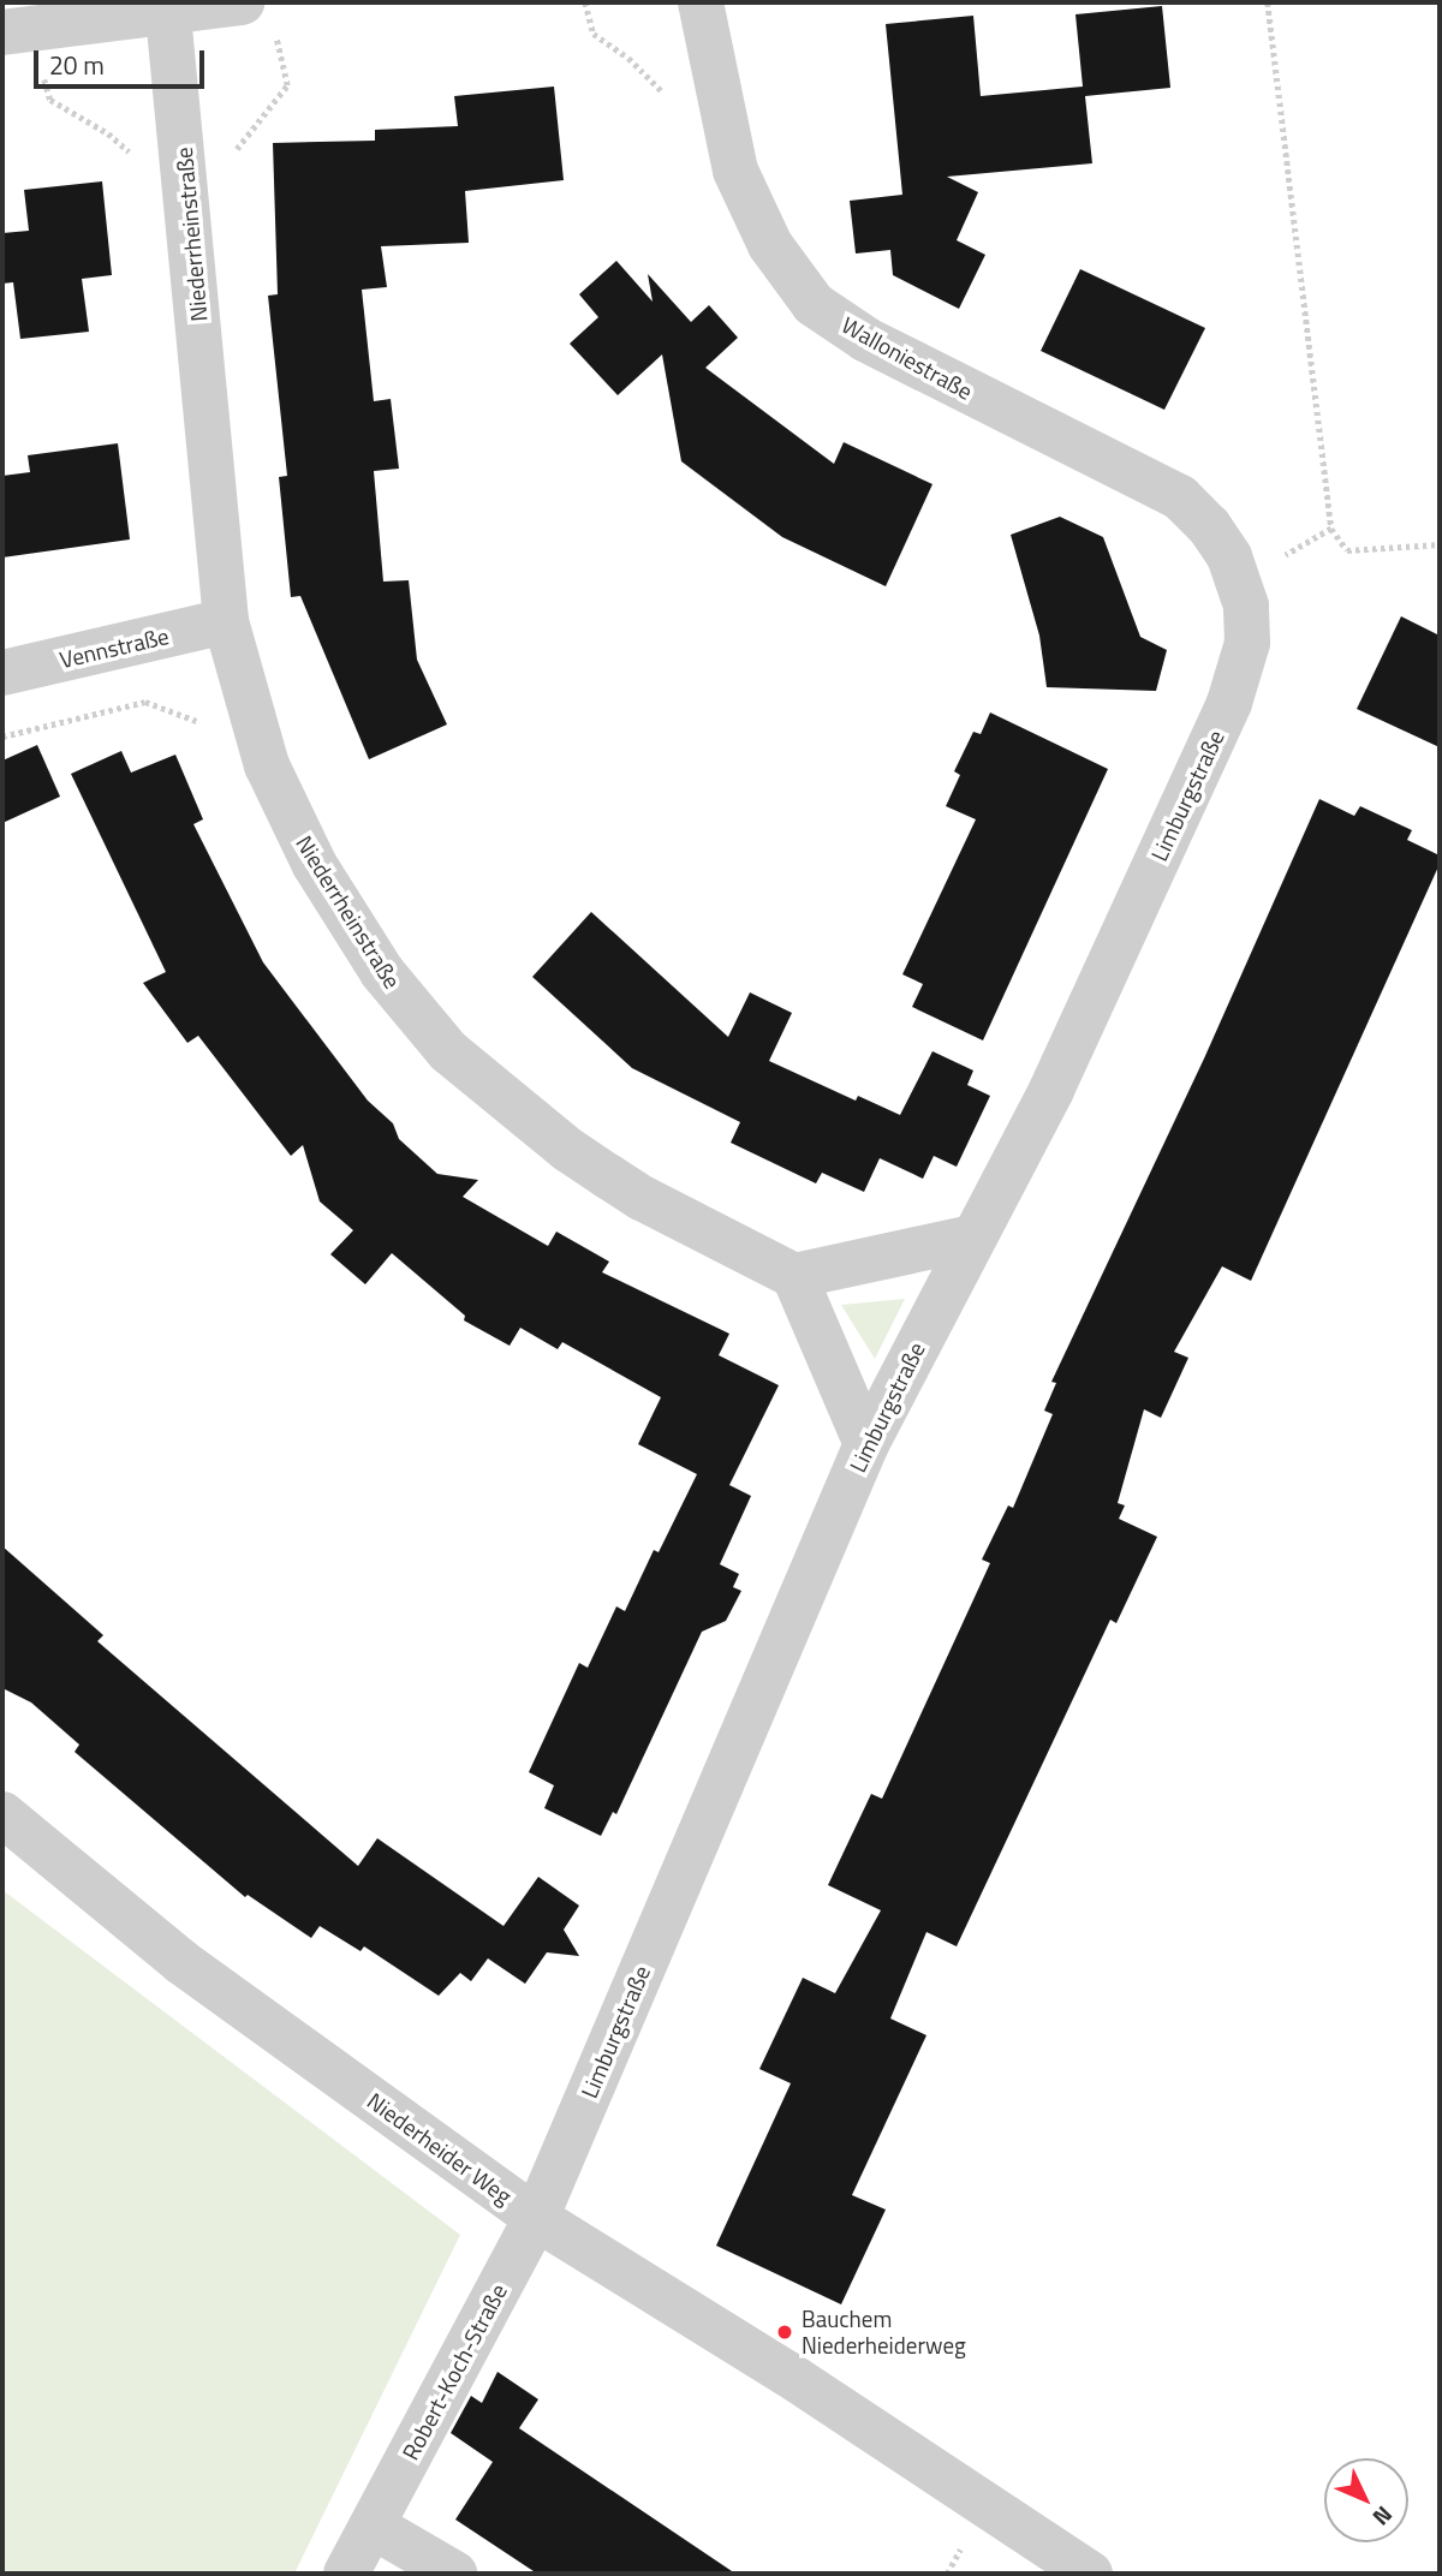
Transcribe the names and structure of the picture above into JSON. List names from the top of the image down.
{
  "streets": {
    "street": [
      "Niederrheinstraße",
      "Walloniestraße",
      "Vennstraße",
      "Limburgstraße",
      "Niederheider Weg",
      "Robert-Koch-Straße"
    ]
  },
  "crossings": [
    ["Niederrheinstraße", "Vennstraße"],
    ["Walloniestraße", "Limburgstraße"],
    ["Limburgstraße", "Niederheider Weg"],
    ["Limburgstraße", "Robert-Koch-Straße"],
    ["Niederheider Weg", "Robert-Koch-Straße"]
  ],
  "places": ["Bauchem Niederheiderweg"],
  "scale_bar": "20 m",
  "north": "bottom right"
}
